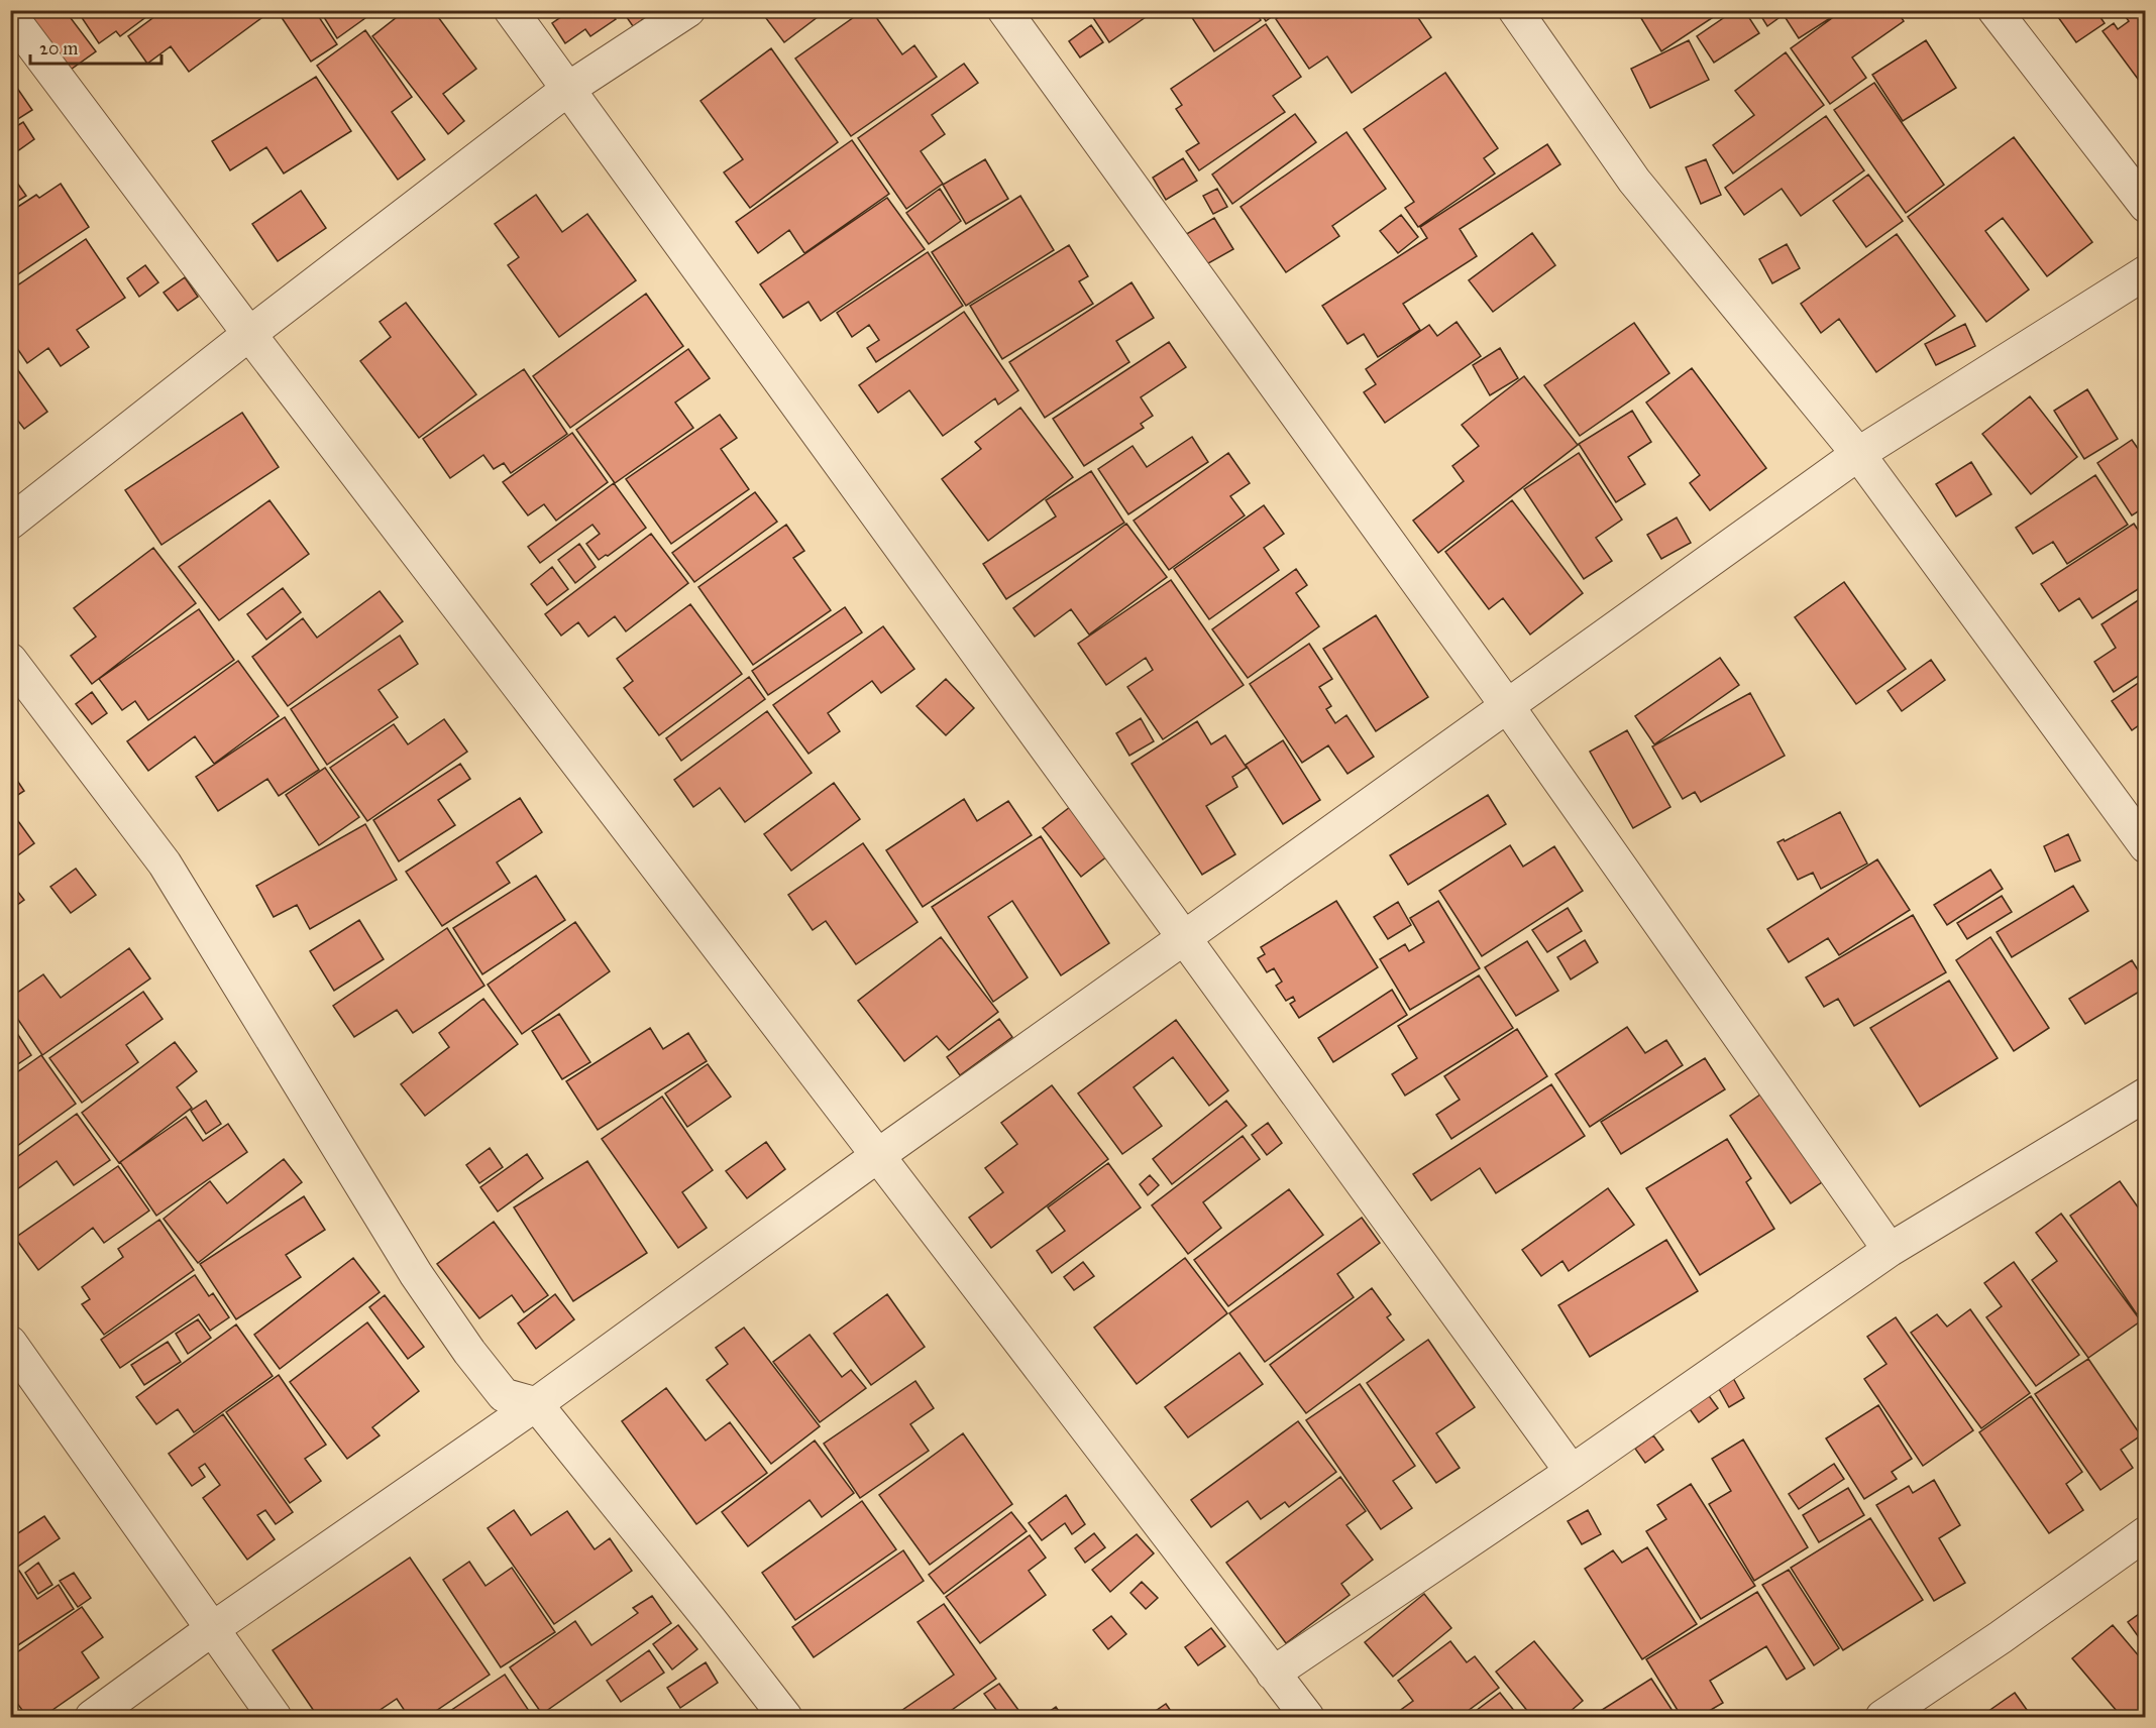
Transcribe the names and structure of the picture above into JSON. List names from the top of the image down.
{
  "scale_bar": "20 m"
}
